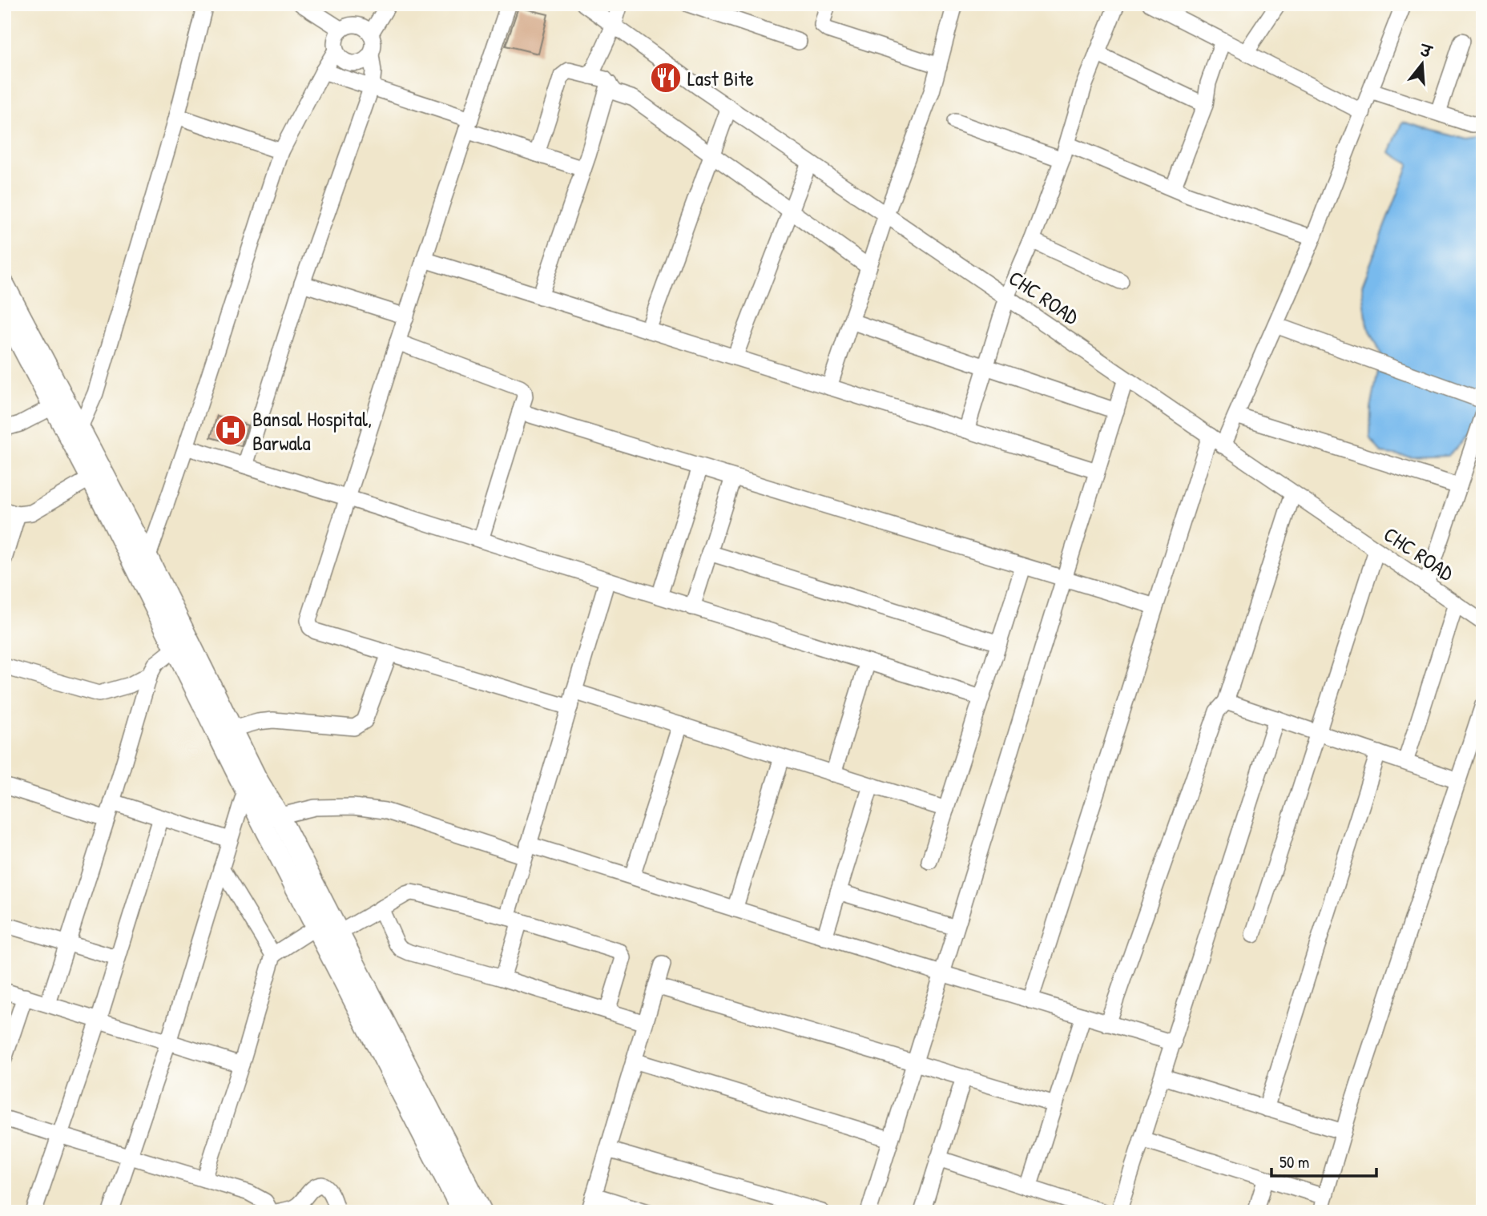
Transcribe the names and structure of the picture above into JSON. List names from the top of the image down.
{
  "streets": {
    "street": ["CHC ROAD"]
  },
  "places": {
    "restaurant": ["Last Bite"],
    "hospital": ["Bansal Hospital, Barwala"]
  },
  "scale_bar": "50 m",
  "north": "top"
}
